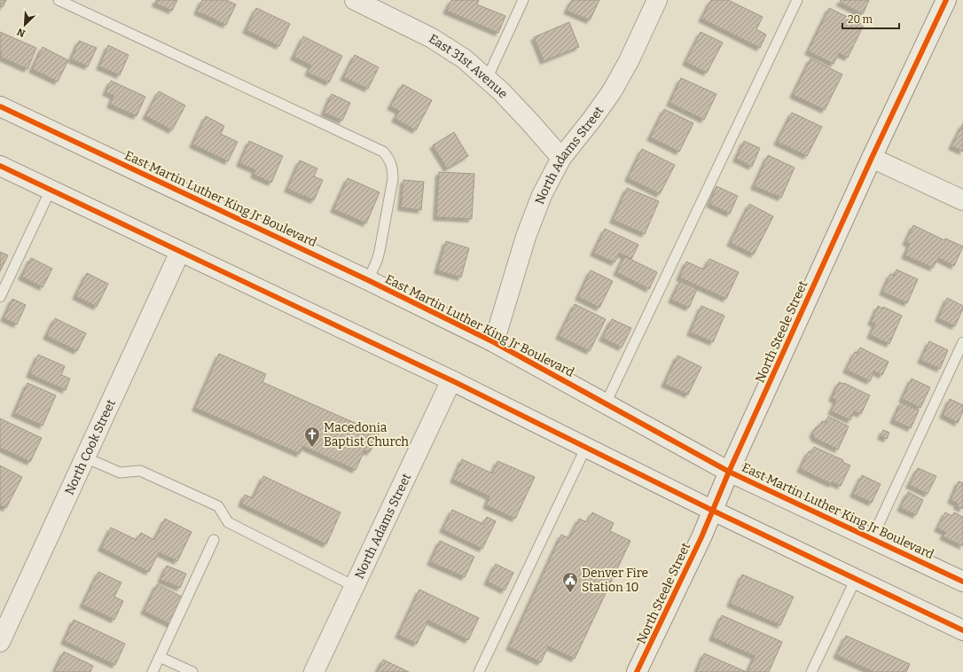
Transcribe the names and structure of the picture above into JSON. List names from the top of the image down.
{
  "streets": {
    "street": [
      "East 31st Avenue",
      "North Adams Street",
      "East Martin Luther King Jr Boulevard",
      "North Steele Street",
      "North Cook Street"
    ]
  },
  "crossings": [
    ["East 31st Avenue", "North Adams Street"],
    ["North Adams Street", "East Martin Luther King Jr Boulevard"],
    ["East Martin Luther King Jr Boulevard", "North Steele Street"]
  ],
  "places": {
    "church": ["Macedonia Baptist Church"],
    "public building": ["Denver Fire Station 10"]
  },
  "scale_bar": "20 m",
  "north": "bottom left"
}
